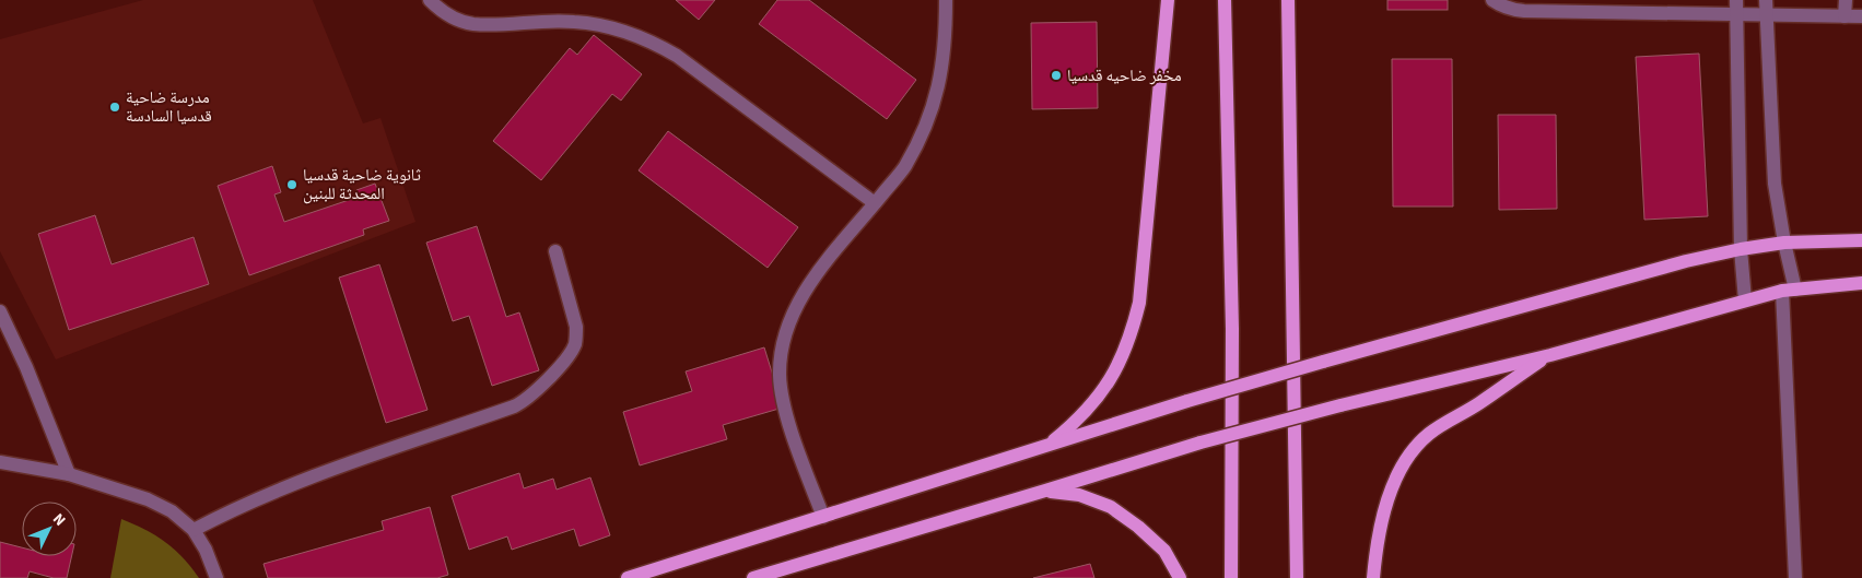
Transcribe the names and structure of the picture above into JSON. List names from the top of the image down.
{
  "places": ["مخفر ضاحيه قدسيا", "مدرسة ضاحية قدسيا السادسة", "ثانوية ضاحية قدسيا المحدثة للبنين"],
  "north": "top right"
}
